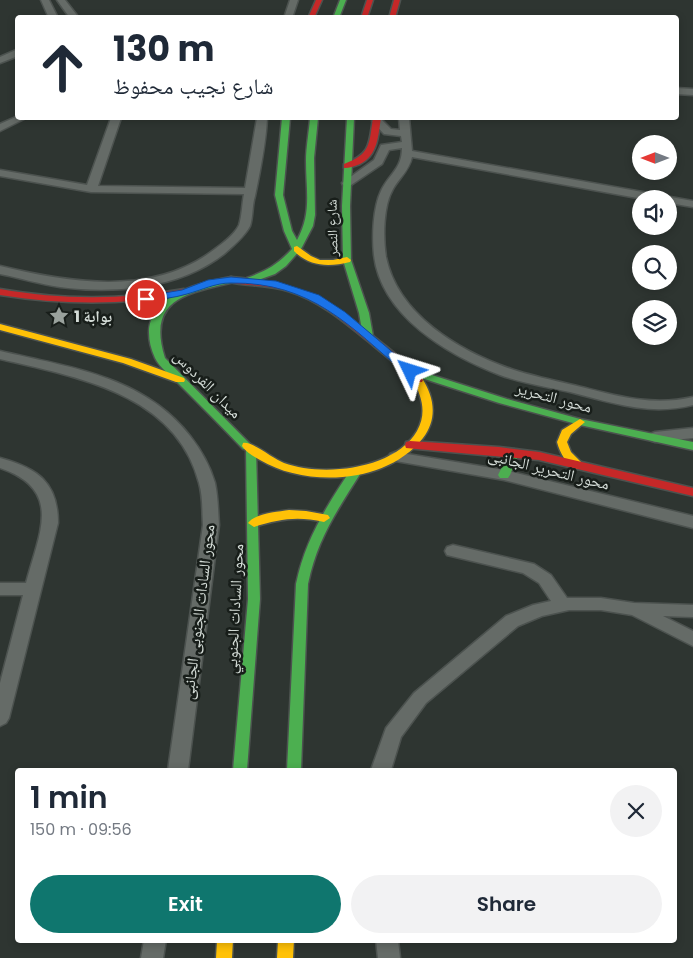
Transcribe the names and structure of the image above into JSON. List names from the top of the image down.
{
  "streets": {
    "main road": [
      "شارع النصر",
      "ميدان الفردوس",
      "محور التحرير",
      "محور السادات الجنوبي"
    ],
    "street": ["محور التحرير الجانبى", "محور السادات الجنوبى الجانبى"]
  },
  "crossings": [
    ["شارع النصر", "ميدان الفردوس"],
    ["ميدان الفردوس", "محور التحرير"],
    ["ميدان الفردوس", "محور التحرير الجانبى"],
    ["ميدان الفردوس", "محور السادات الجنوبي"]
  ],
  "places": {
    "place": ["بوابة 1"]
  },
  "north": "left",
  "page": {
    "turn": ["130 m", "شارع نجيب محفوظ"],
    "heading": ["1 min", "150 m · 09:56"],
    "buttons": ["Exit", "Share"]
  }
}
